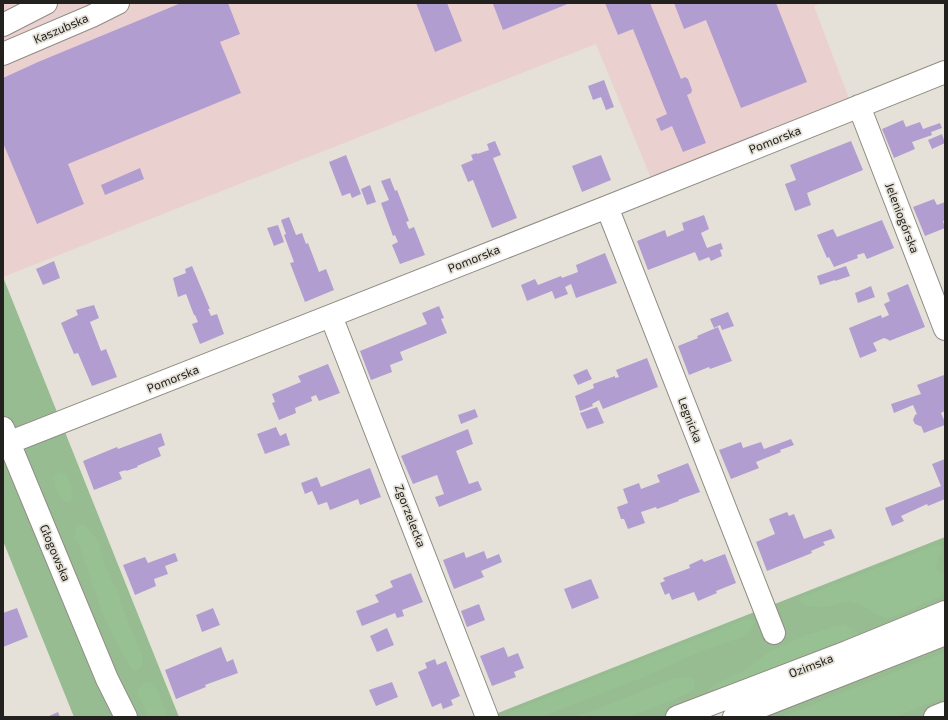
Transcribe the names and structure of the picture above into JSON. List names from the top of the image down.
{
  "streets": {
    "street": [
      "Kaszubska",
      "Pomorska",
      "Jeleniogórska",
      "Legnicka",
      "Zgorzelecka",
      "Głogowska",
      "Ozimska"
    ]
  },
  "crossings": [
    ["Pomorska", "Jeleniogórska"],
    ["Pomorska", "Legnicka"],
    ["Pomorska", "Zgorzelecka"],
    ["Pomorska", "Głogowska"]
  ]
}
